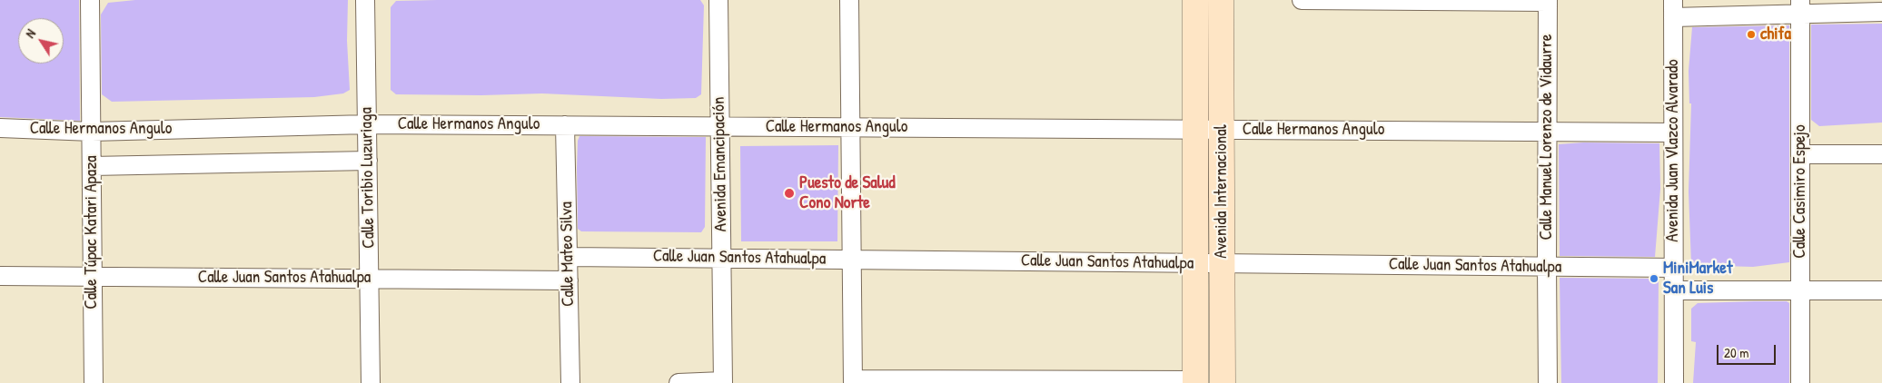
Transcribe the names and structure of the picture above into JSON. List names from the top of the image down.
{
  "streets": {
    "main road": ["Avenida Internacional"],
    "street": [
      "Calle Hermanos Angulo",
      "Calle Manuel Lorenzo de Vidaurre",
      "Avenida Juan Vlazco Alvarado",
      "Avenida Emancipación",
      "Calle Toribio Luzuriaga",
      "Calle Casimiro Espejo",
      "Calle Túpac Katari Apaza",
      "Calle Mateo Silva",
      "Calle Juan Santos Atahualpa"
    ]
  },
  "crossings": [
    ["Calle Hermanos Angulo", "Calle Manuel Lorenzo de Vidaurre"],
    ["Calle Hermanos Angulo", "Avenida Juan Vlazco Alvarado"],
    ["Calle Hermanos Angulo", "Avenida Emancipación"],
    ["Calle Hermanos Angulo", "Calle Toribio Luzuriaga"],
    ["Calle Hermanos Angulo", "Avenida Internacional"],
    ["Calle Hermanos Angulo", "Calle Túpac Katari Apaza"],
    ["Calle Hermanos Angulo", "Calle Mateo Silva"],
    ["Calle Manuel Lorenzo de Vidaurre", "Calle Juan Santos Atahualpa"],
    ["Avenida Juan Vlazco Alvarado", "Calle Juan Santos Atahualpa"],
    ["Avenida Emancipación", "Calle Juan Santos Atahualpa"],
    ["Calle Toribio Luzuriaga", "Calle Juan Santos Atahualpa"],
    ["Avenida Internacional", "Calle Juan Santos Atahualpa"],
    ["Calle Túpac Katari Apaza", "Calle Juan Santos Atahualpa"],
    ["Calle Mateo Silva", "Calle Juan Santos Atahualpa"]
  ],
  "places": ["chifa", "Puesto de Salud Cono Norte", "MiniMarket San Luis"],
  "scale_bar": "20 m",
  "north": "top left"
}
